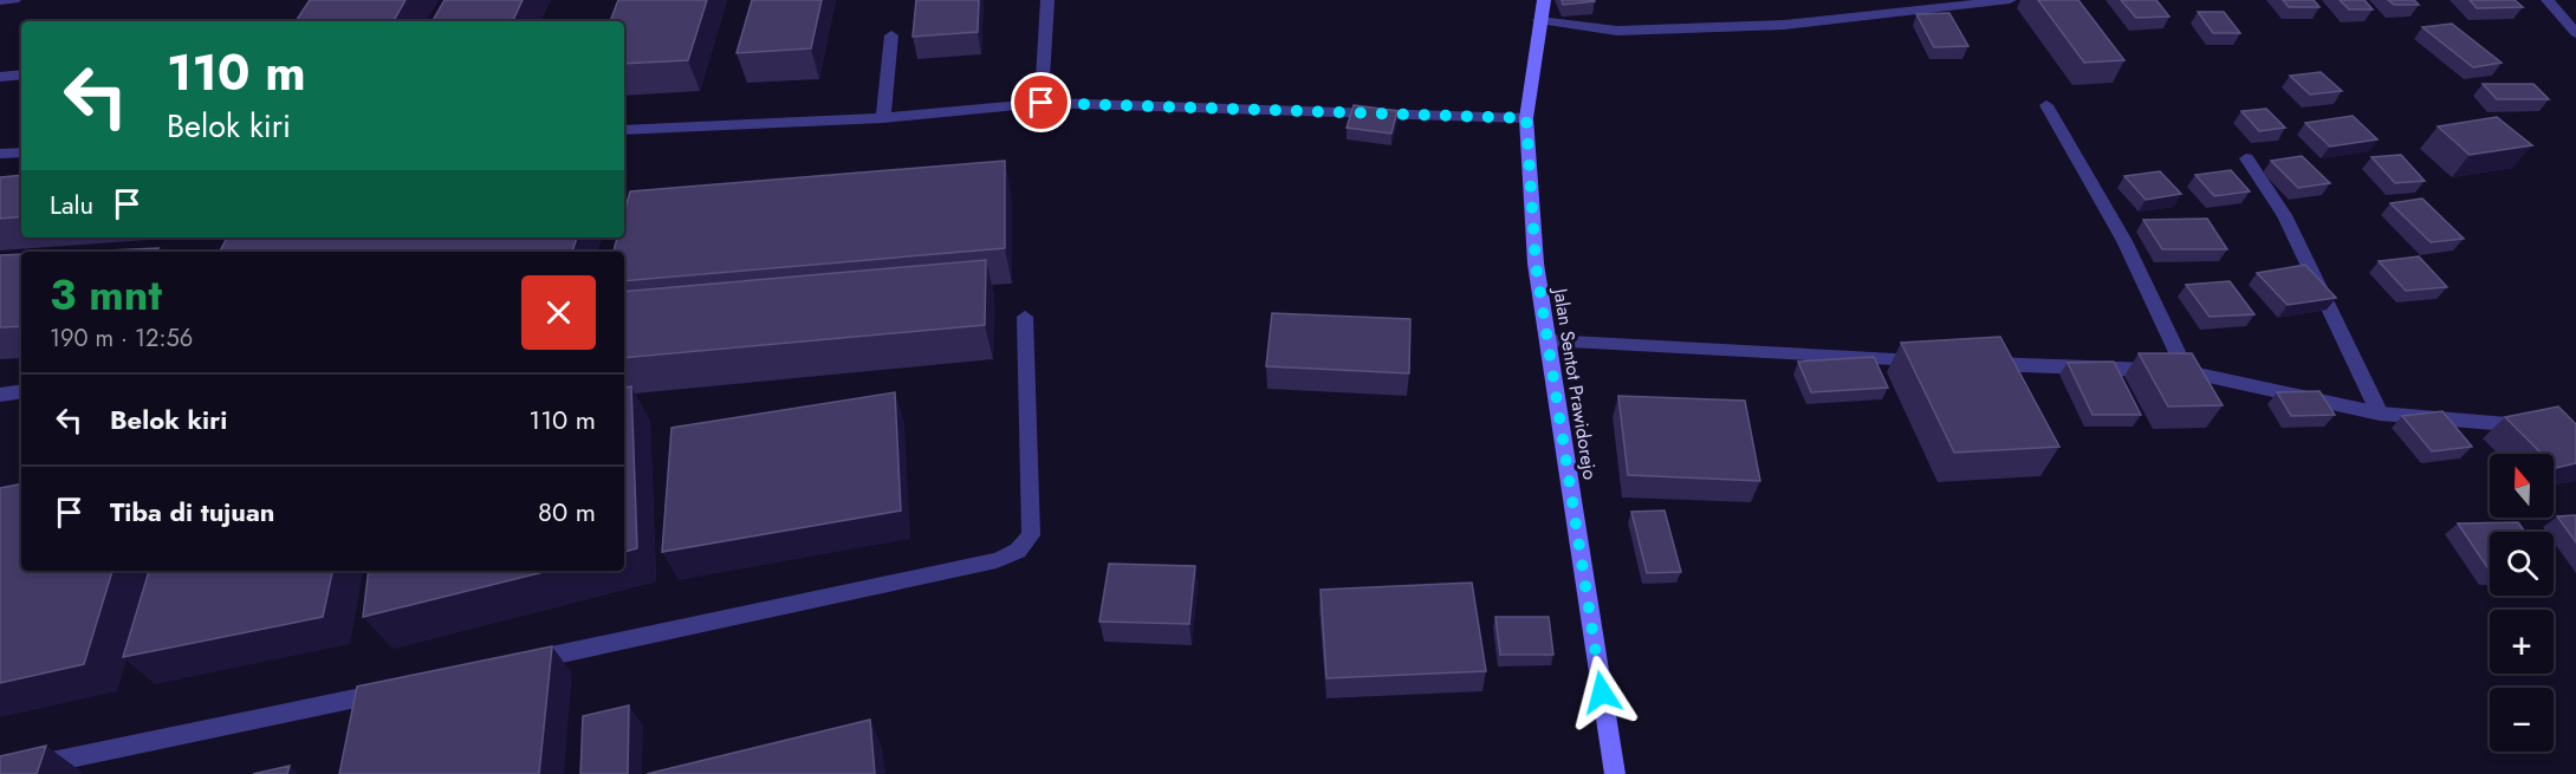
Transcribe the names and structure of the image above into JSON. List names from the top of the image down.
{
  "streets": {
    "main road": ["Jalan Sentot Prawidorejo"]
  },
  "north": "top",
  "page": {
    "turn": ["110 m", "Belok kiri"],
    "then": "Lalu",
    "heading": ["3 mnt", "190 m · 12:56"],
    "list": [
      {
        "name": "Belok kiri",
        "value": "110 m"
      },
      {
        "name": "Tiba di tujuan",
        "value": "80 m"
      }
    ],
    "map_buttons": ["+", "−"]
  }
}
